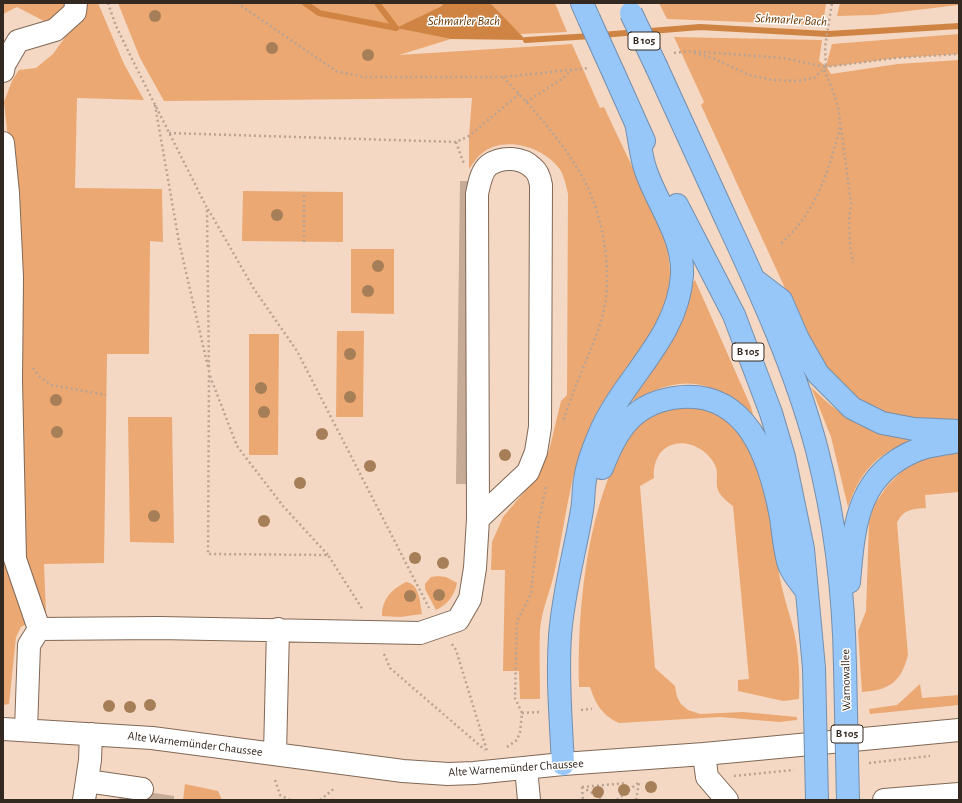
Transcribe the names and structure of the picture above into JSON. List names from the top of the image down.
{
  "streets": {
    "highway": ["B 105", "Warnowallee"],
    "street": ["Alte Warnemünder Chaussee"]
  },
  "crossings": [
    ["B 105", "Warnowallee"]
  ],
  "water": ["Schmarler Bach"]
}
